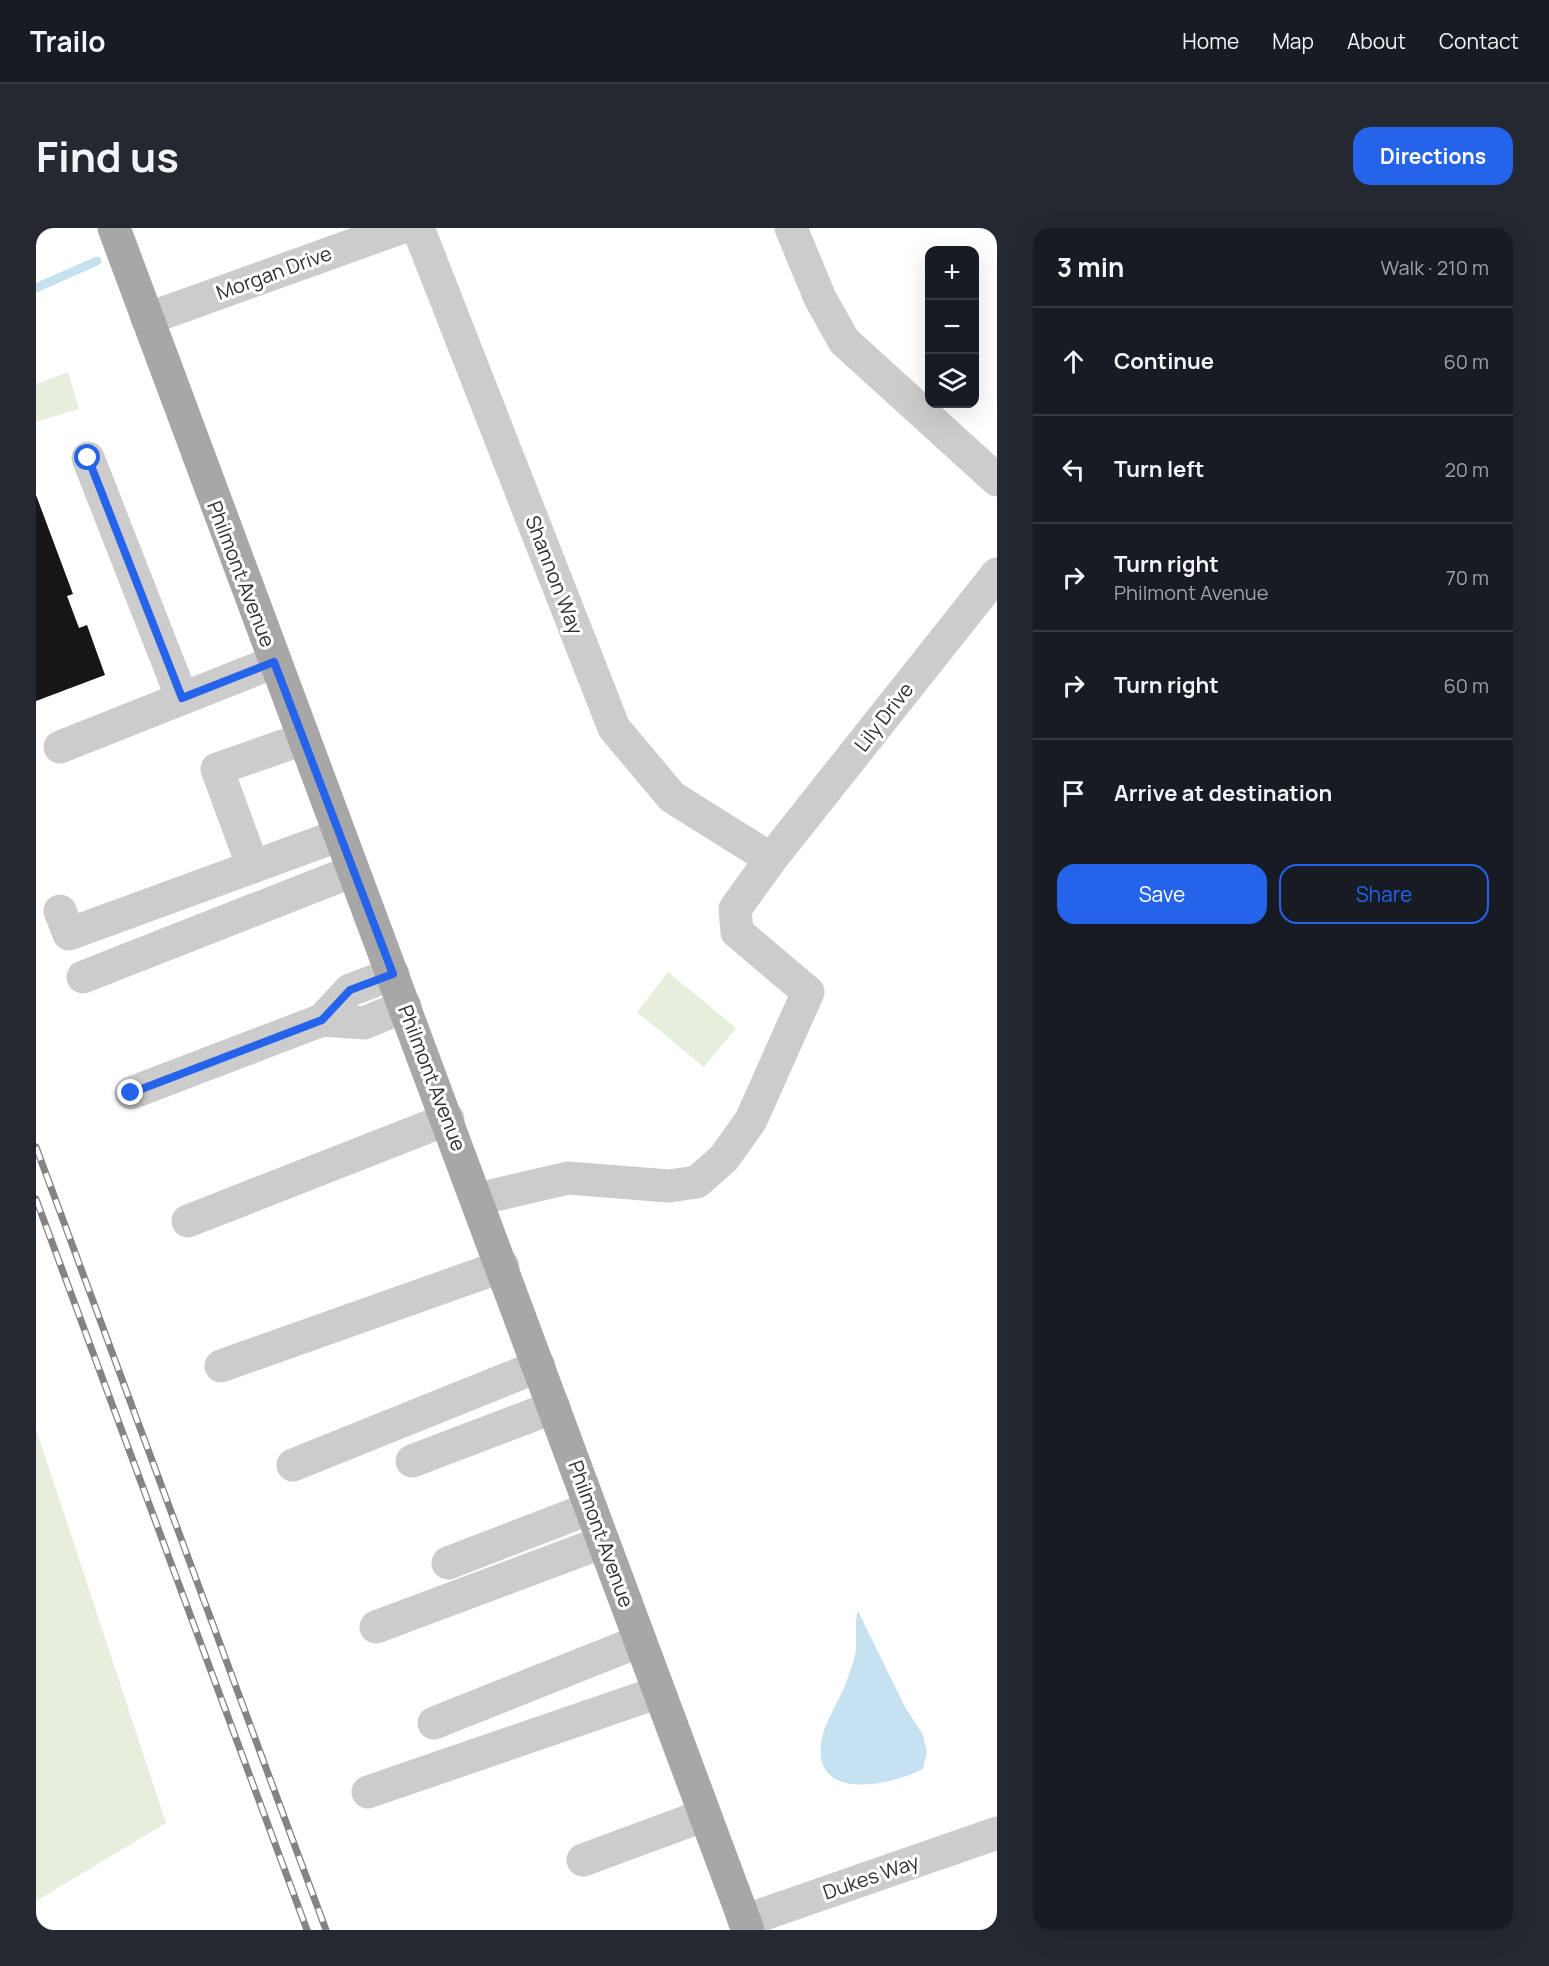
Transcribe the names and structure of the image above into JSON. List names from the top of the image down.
{
  "streets": {
    "main road": ["Philmont Avenue"],
    "street": [
      "Morgan Drive",
      "Shannon Way",
      "Lily Drive",
      "Dukes Way"
    ]
  },
  "crossings": [
    ["Morgan Drive", "Philmont Avenue"],
    ["Philmont Avenue", "Lily Drive"],
    ["Philmont Avenue", "Dukes Way"],
    ["Shannon Way", "Lily Drive"]
  ],
  "page": {
    "header": "Trailo",
    "nav": [
      "Home",
      "Map",
      "About",
      "Contact"
    ],
    "title": "Find us",
    "buttons": [
      "Directions",
      ["Save", "Share"]
    ],
    "heading": ["3 min", "Walk · 210 m"],
    "map_buttons": ["+", "−"],
    "list": [
      ["Continue", "60 m"],
      ["Turn left", "20 m"],
      ["Turn right", "Philmont Avenue", "70 m"],
      ["Turn right", "60 m"],
      "Arrive at destination"
    ]
  }
}
